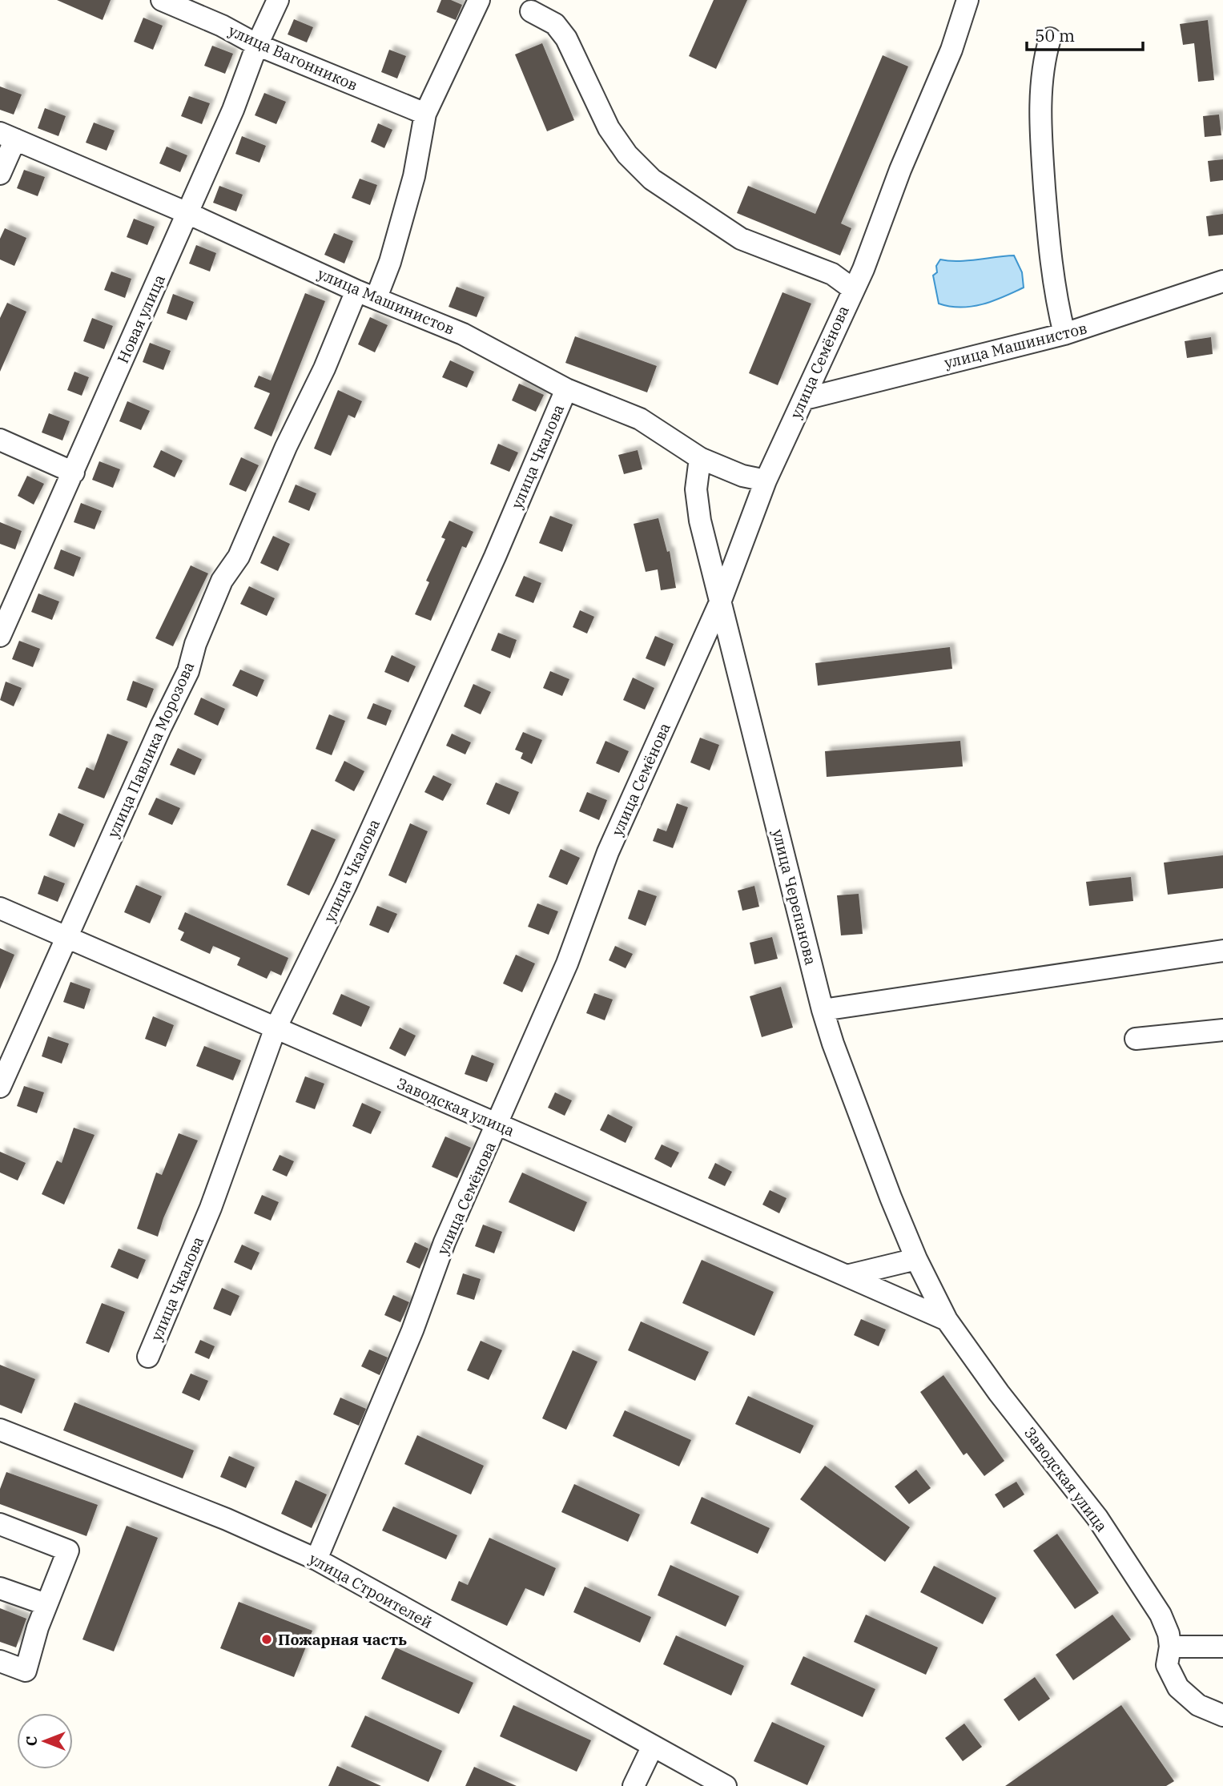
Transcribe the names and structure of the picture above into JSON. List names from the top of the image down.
{
  "streets": {
    "street": [
      "улица Вагонников",
      "улица Машинистов",
      "Новая улица",
      "улица Семёнова",
      "улица Чкалова",
      "улица Павлика Морозова",
      "улица Черепанова",
      "Заводская улица",
      "улица Строителей"
    ]
  },
  "crossings": [
    ["улица Вагонников", "Новая улица"],
    ["улица Вагонников", "улица Павлика Морозова"],
    ["улица Машинистов", "Новая улица"],
    ["улица Машинистов", "улица Семёнова"],
    ["улица Машинистов", "улица Чкалова"],
    ["улица Машинистов", "улица Павлика Морозова"],
    ["улица Машинистов", "улица Черепанова"],
    ["улица Семёнова", "улица Черепанова"],
    ["улица Семёнова", "Заводская улица"],
    ["улица Семёнова", "улица Строителей"],
    ["улица Чкалова", "Заводская улица"],
    ["улица Павлика Морозова", "Заводская улица"],
    ["улица Черепанова", "Заводская улица"]
  ],
  "places": ["Пожарная часть"],
  "scale_bar": "50 m",
  "north": "left"
}
